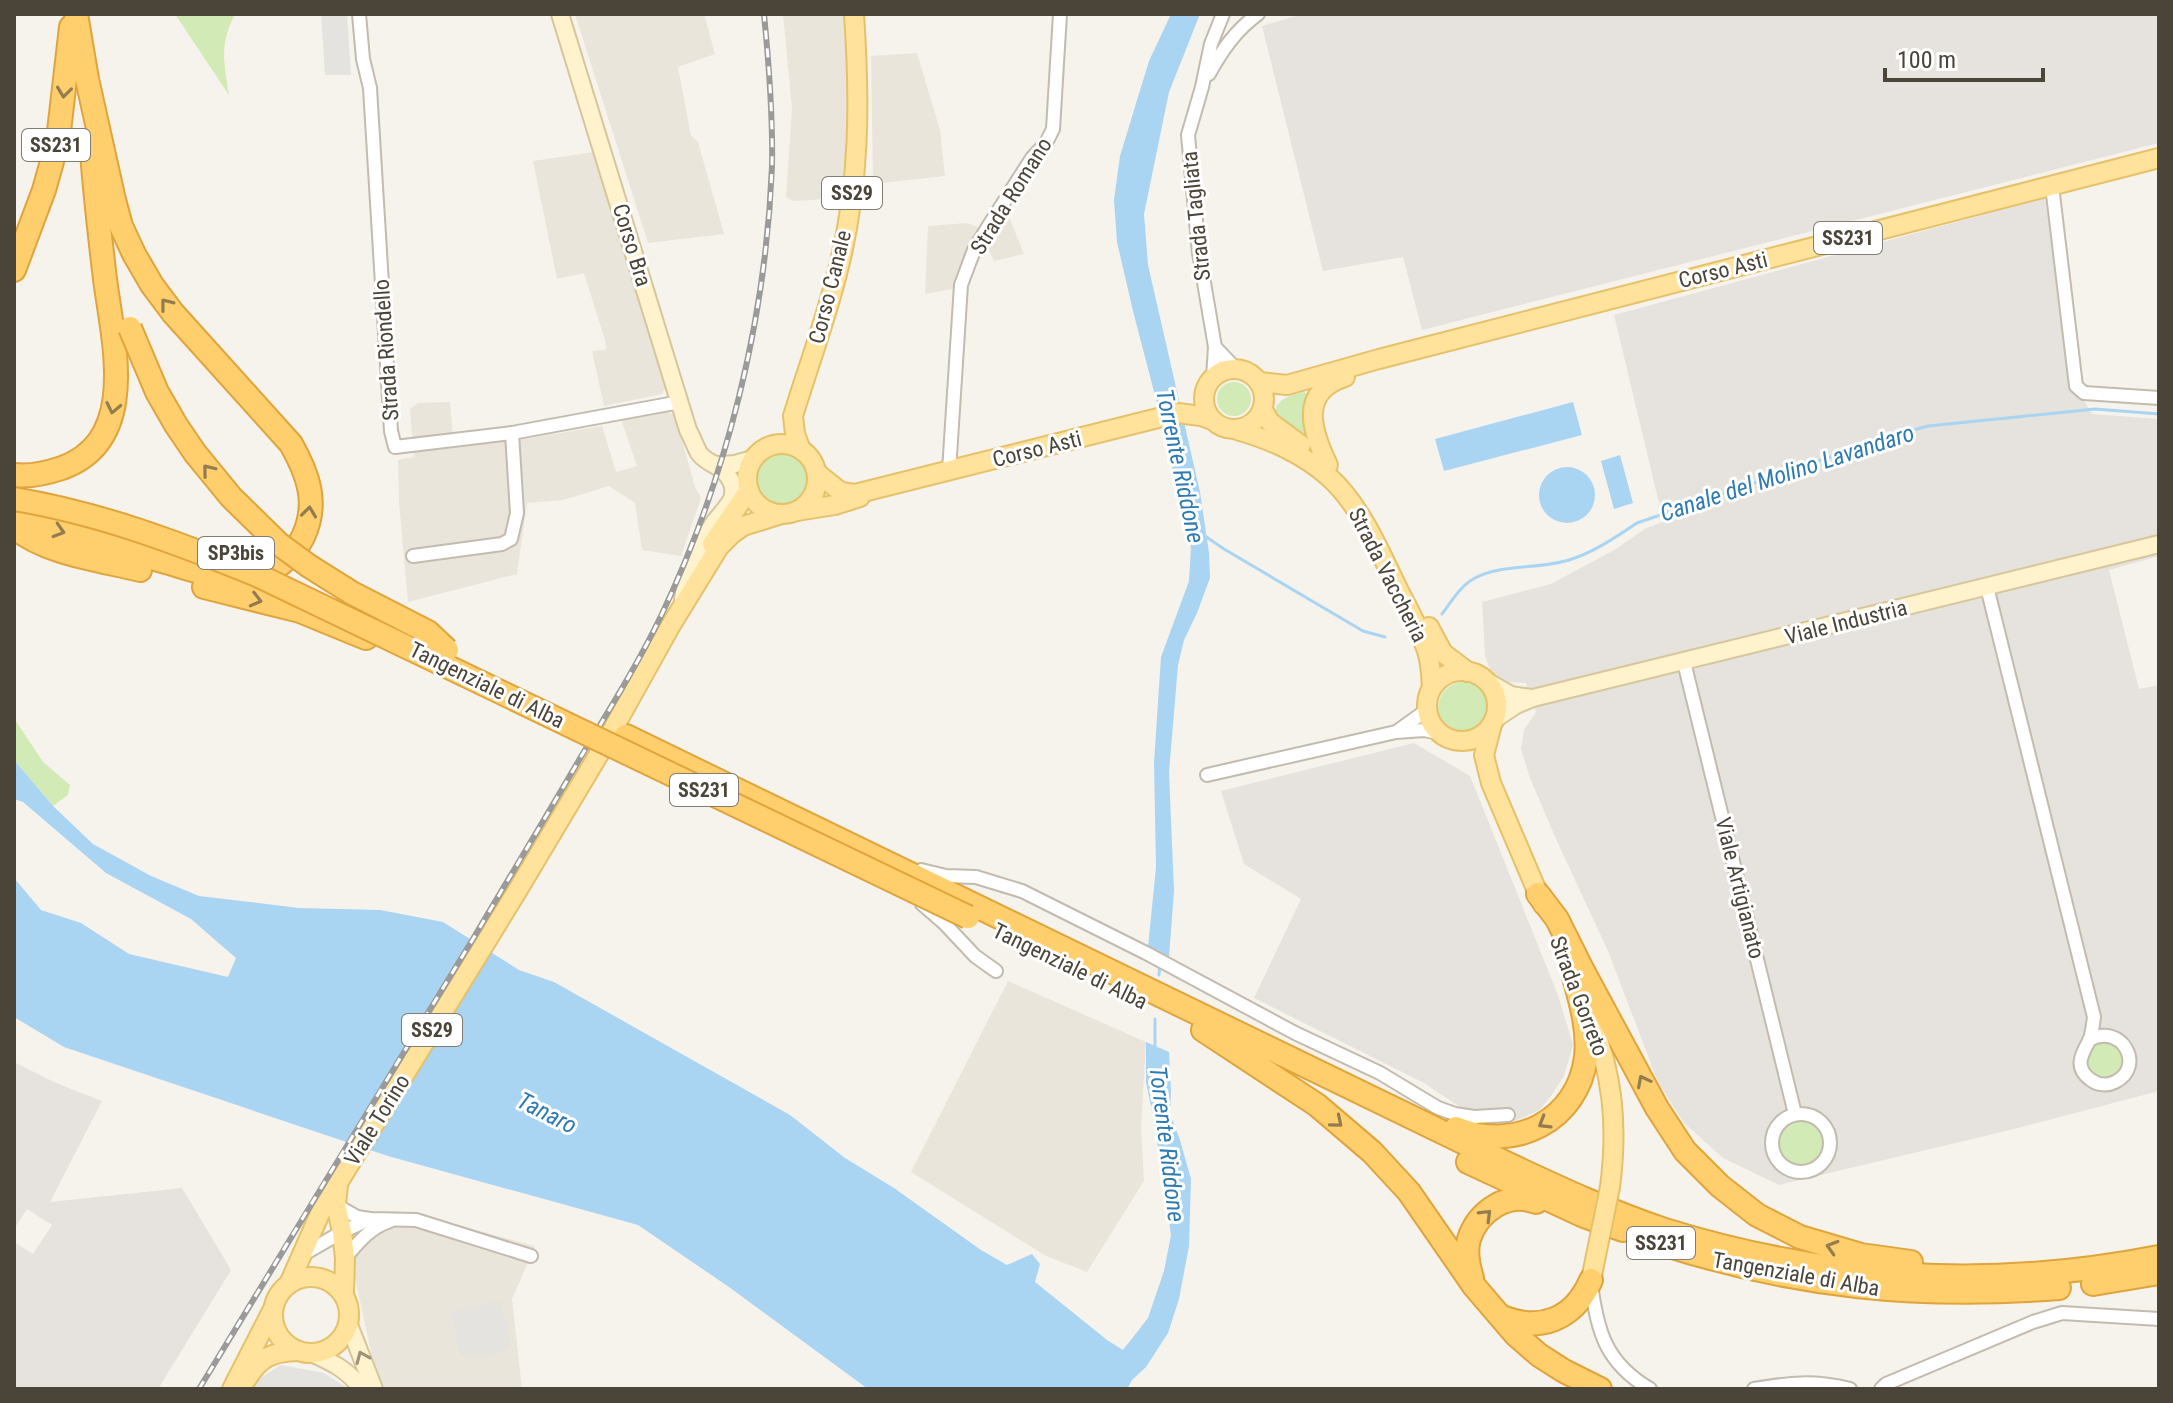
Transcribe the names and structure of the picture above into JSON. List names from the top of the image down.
{
  "streets": {
    "highway": ["SS231", "SP3bis", "Tangenziale di Alba"],
    "main road": [
      "SS29",
      "Corso Asti",
      "Corso Canale",
      "Strada Vaccheria",
      "Strada Gorreto",
      "Viale Torino"
    ],
    "street": [
      "Strada Romano",
      "Strada Tagliata",
      "Corso Bra",
      "Strada Riondello",
      "Viale Industria",
      "Viale Artigianato"
    ]
  },
  "crossings": [
    ["SS231", "Strada Tagliata"],
    ["SS231", "Corso Asti"],
    ["SS231", "Strada Vaccheria"],
    ["SS231", "Tangenziale di Alba"],
    ["SS29", "Corso Bra"],
    ["SS29", "Corso Asti"],
    ["SS29", "Corso Canale"],
    ["SS29", "Viale Torino"],
    ["Strada Romano", "Corso Asti"],
    ["Strada Tagliata", "Strada Vaccheria"],
    ["Corso Bra", "Strada Riondello"],
    ["Corso Asti", "Corso Canale"],
    ["Strada Vaccheria", "Viale Industria"],
    ["Strada Vaccheria", "Strada Gorreto"],
    ["Viale Industria", "Viale Artigianato"],
    ["Viale Industria", "Strada Gorreto"]
  ],
  "water": ["Torrente Riddone", "Canale del Molino Lavandaro", "Tanaro"],
  "scale_bar": "100 m"
}
